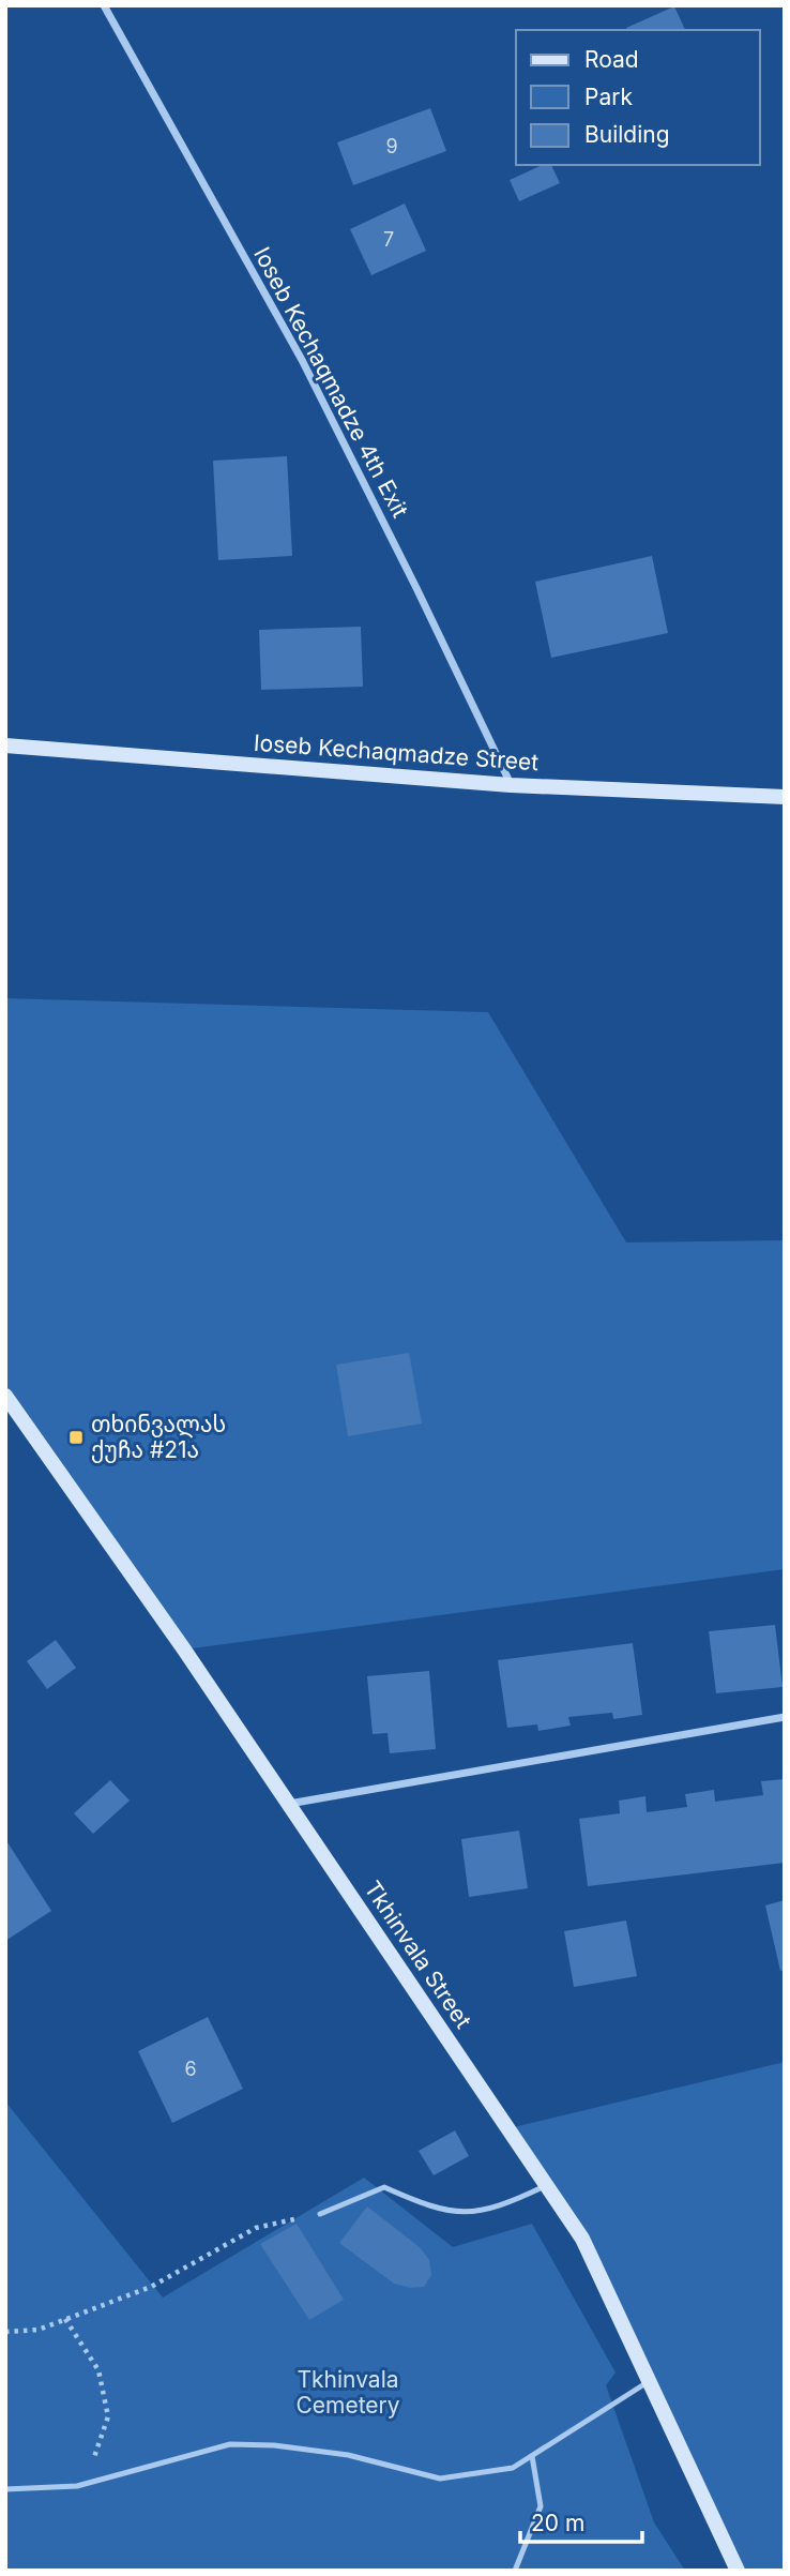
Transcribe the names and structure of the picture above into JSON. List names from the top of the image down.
{
  "streets": {
    "street": ["Ioseb Kechaqmadze 4th Exit", "Ioseb Kechaqmadze Street", "Tkhinvala Street"]
  },
  "crossings": [
    ["Ioseb Kechaqmadze 4th Exit", "Ioseb Kechaqmadze Street"]
  ],
  "parks": ["Tkhinvala Cemetery"],
  "places": {
    "transit": ["თხინვალას ქუჩა #21ა"]
  },
  "house_numbers": ["9", "7", "6"],
  "legend": ["Road", "Park", "Building"],
  "scale_bar": "20 m"
}
